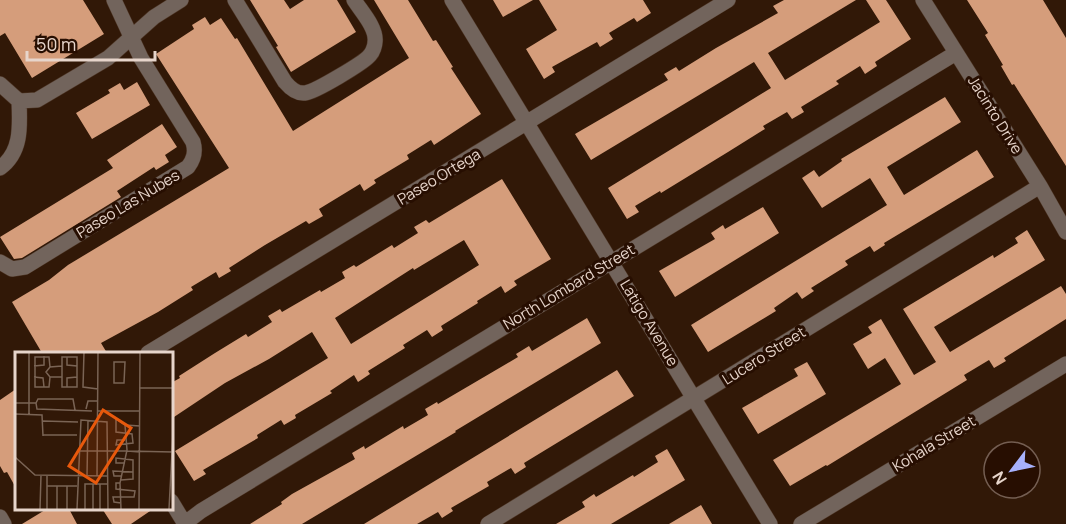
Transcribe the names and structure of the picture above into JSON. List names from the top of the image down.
{
  "streets": {
    "street": [
      "Jacinto Drive",
      "Paseo Ortega",
      "Paseo Las Nubes",
      "North Lombard Street",
      "Latigo Avenue",
      "Lucero Street",
      "Kohala Street"
    ]
  },
  "crossings": [
    ["Jacinto Drive", "North Lombard Street"],
    ["Jacinto Drive", "Lucero Street"],
    ["Paseo Ortega", "Latigo Avenue"],
    ["North Lombard Street", "Latigo Avenue"],
    ["Latigo Avenue", "Lucero Street"]
  ],
  "scale_bar": "50 m",
  "north": "bottom left"
}
